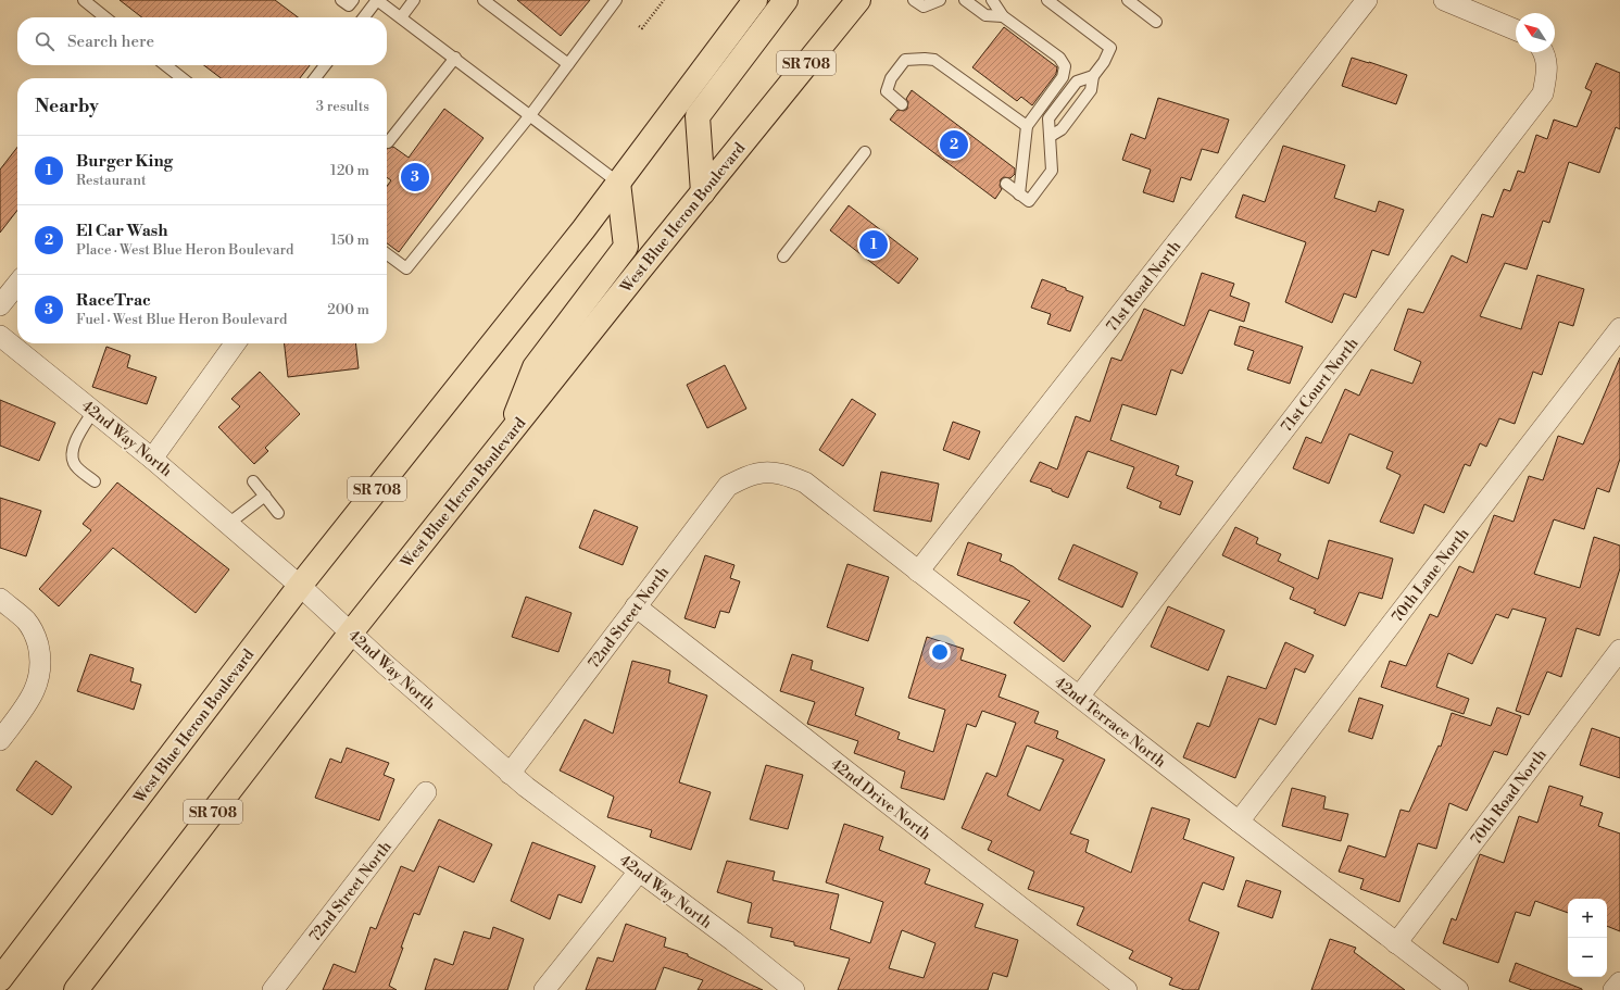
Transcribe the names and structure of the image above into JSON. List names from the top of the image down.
{
  "streets": {
    "highway": ["SR 708", "West Blue Heron Boulevard"],
    "street": [
      "71st Road North",
      "71st Court North",
      "42nd Way North",
      "70th Lane North",
      "72nd Street North",
      "42nd Terrace North",
      "70th Road North",
      "42nd Drive North"
    ]
  },
  "crossings": [
    ["West Blue Heron Boulevard", "42nd Way North"],
    ["71st Road North", "42nd Terrace North"],
    ["71st Court North", "42nd Terrace North"],
    ["42nd Way North", "72nd Street North"],
    ["70th Lane North", "42nd Terrace North"],
    ["72nd Street North", "42nd Terrace North"],
    ["72nd Street North", "42nd Drive North"],
    ["42nd Terrace North", "70th Road North"]
  ],
  "north": "top left",
  "page": {
    "search": "Search here",
    "heading": ["Nearby", "3 results"],
    "pins": ["2", "3", "1"],
    "list": [
      {
        "mark": "1",
        "name": "Burger King",
        "note": "Restaurant",
        "value": "120 m"
      },
      {
        "mark": "2",
        "name": "El Car Wash",
        "note": "Place · West Blue Heron Boulevard",
        "value": "150 m"
      },
      {
        "mark": "3",
        "name": "RaceTrac",
        "note": "Fuel · West Blue Heron Boulevard",
        "value": "200 m"
      }
    ],
    "map_buttons": ["+", "−"]
  }
}
